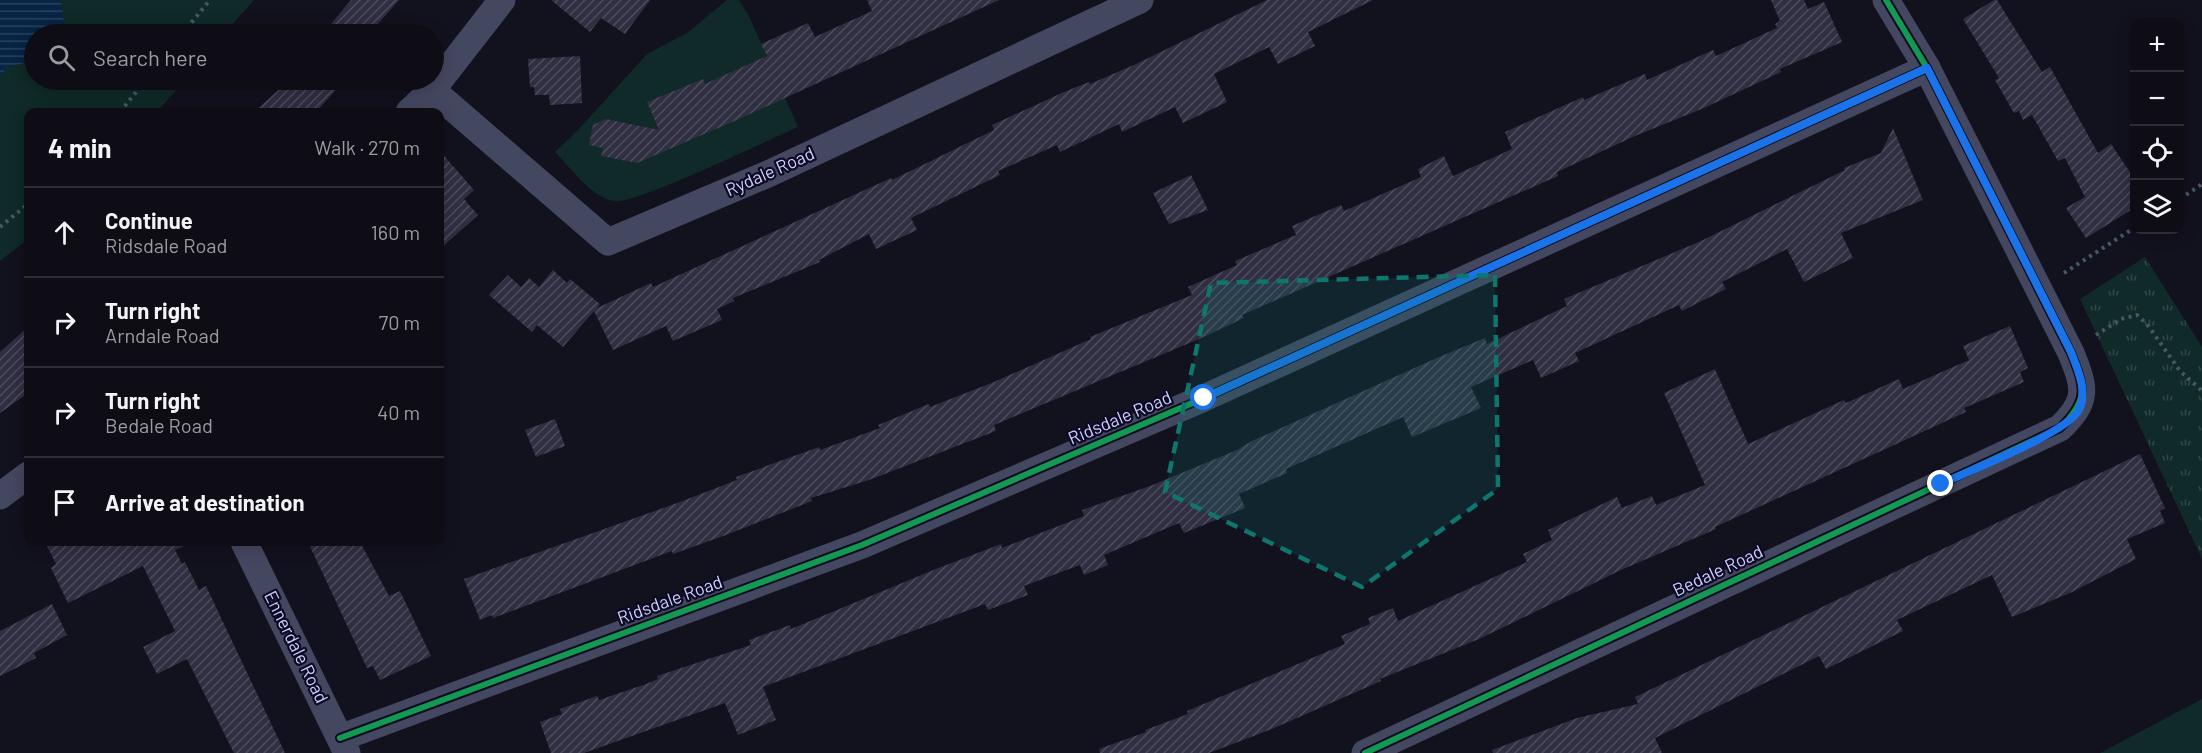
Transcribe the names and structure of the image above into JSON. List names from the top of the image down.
{
  "streets": {
    "street": [
      "Rydale Road",
      "Ridsdale Road",
      "Bedale Road",
      "Ennerdale Road"
    ]
  },
  "crossings": [
    ["Ridsdale Road", "Ennerdale Road"]
  ],
  "page": {
    "map_buttons": ["+", "−"],
    "search": "Search here",
    "heading": ["4 min", "Walk · 270 m"],
    "list": [
      ["Continue", "Ridsdale Road", "160 m"],
      ["Turn right", "Arndale Road", "70 m"],
      ["Turn right", "Bedale Road", "40 m"],
      "Arrive at destination"
    ]
  }
}
